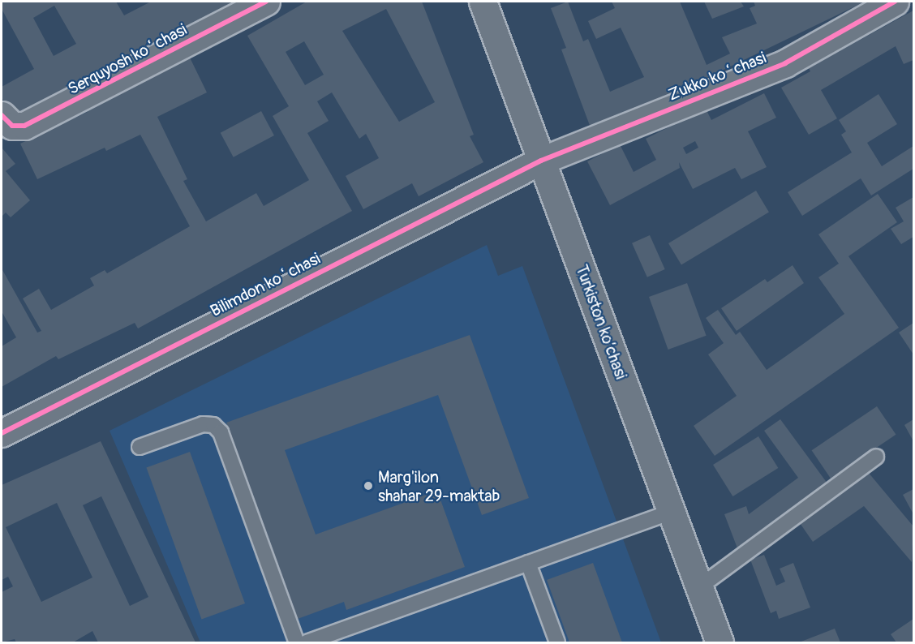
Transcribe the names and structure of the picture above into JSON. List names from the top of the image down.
{
  "streets": {
    "street": [
      "Serquyosh koʻchasi",
      "Zukko koʻchasi",
      "Bilimdon koʻchasi",
      "Turkiston ko’chasi"
    ]
  },
  "crossings": [
    ["Zukko koʻchasi", "Bilimdon koʻchasi"],
    ["Zukko koʻchasi", "Turkiston ko’chasi"],
    ["Bilimdon koʻchasi", "Turkiston ko’chasi"]
  ],
  "places": ["Marg'ilon shahar 29-maktab"]
}
